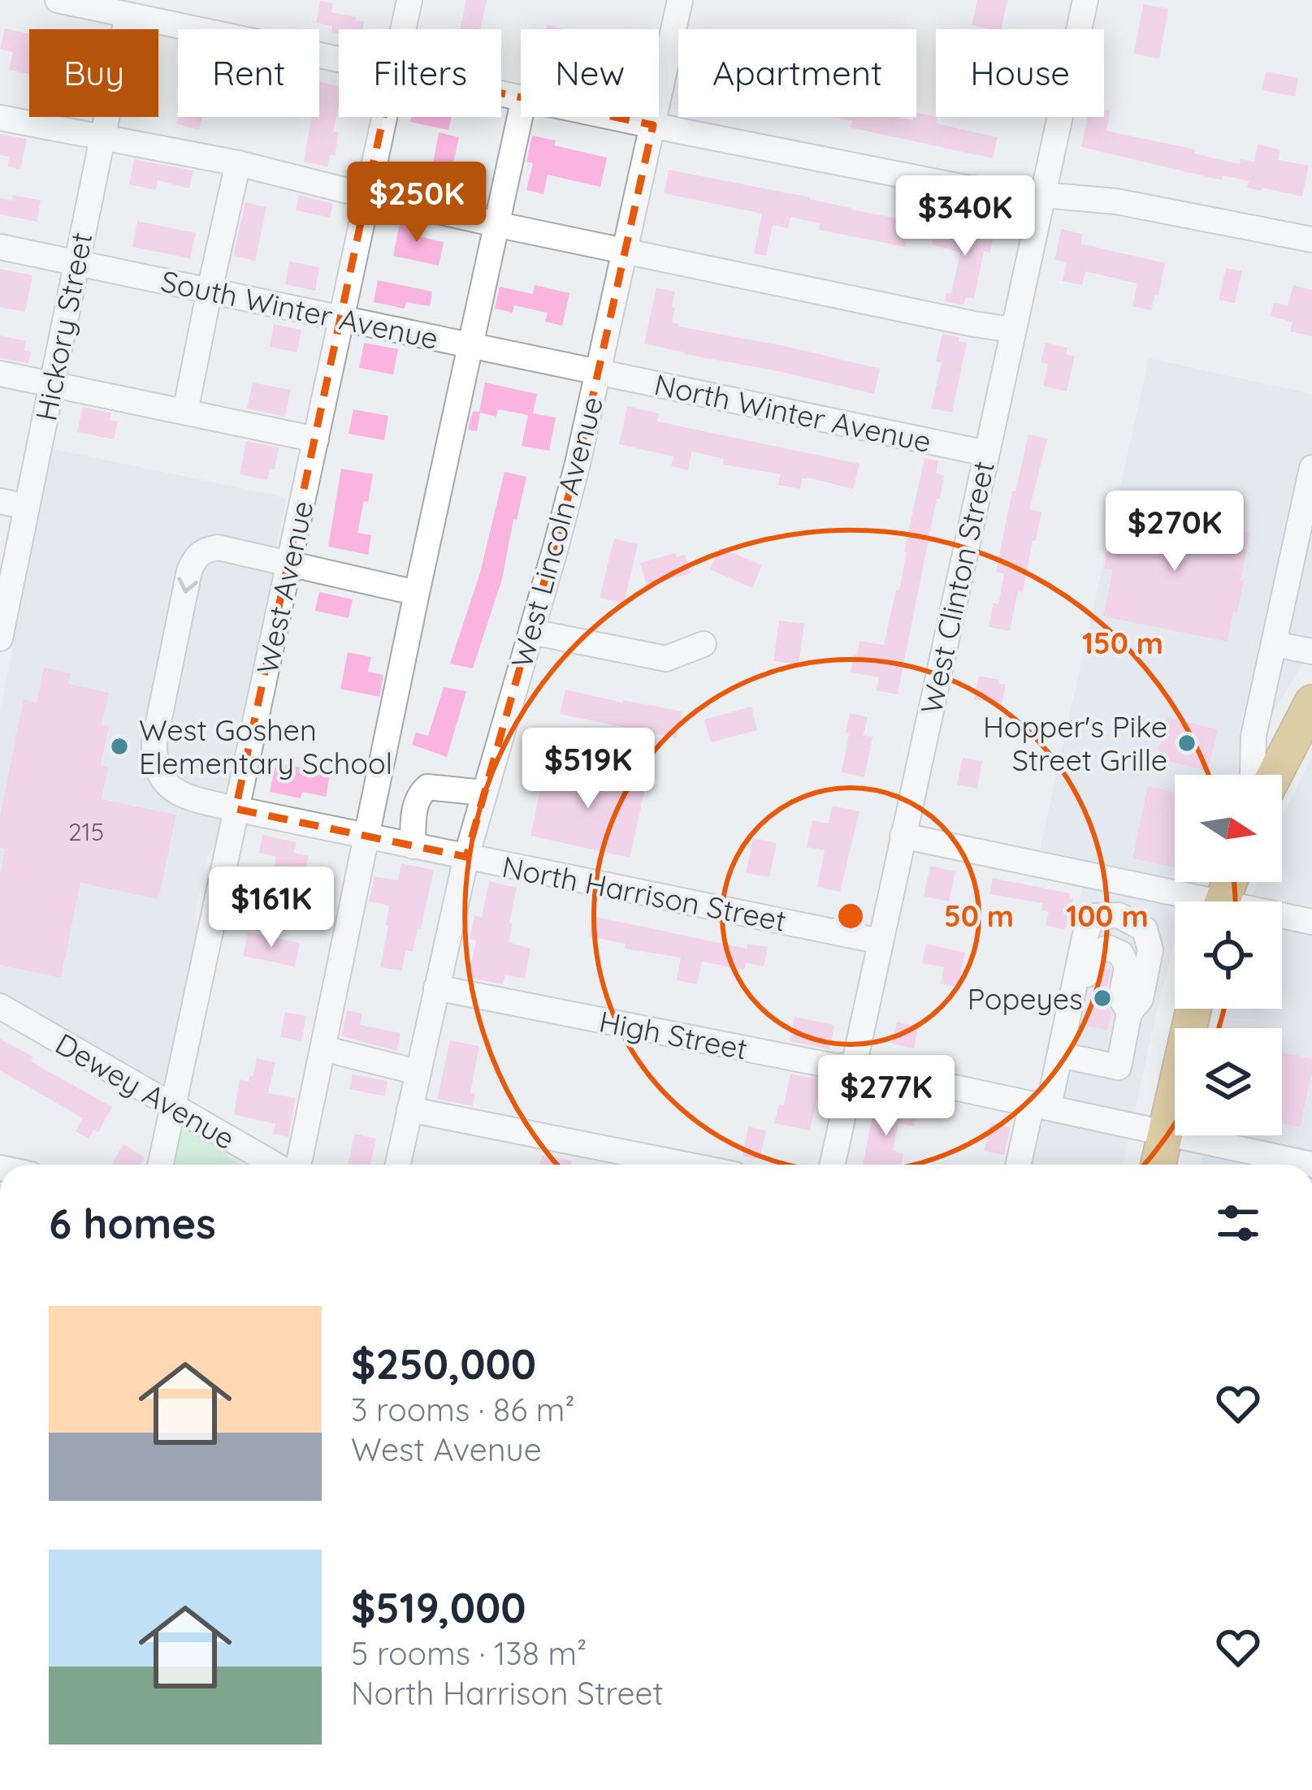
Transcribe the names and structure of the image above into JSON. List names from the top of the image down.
{
  "streets": {
    "street": [
      "South Winter Avenue",
      "Hickory Street",
      "North Winter Avenue",
      "West Lincoln Avenue",
      "West Avenue",
      "West Clinton Street",
      "North Harrison Street",
      "High Street",
      "Dewey Avenue"
    ]
  },
  "crossings": [
    ["South Winter Avenue", "Hickory Street"],
    ["South Winter Avenue", "North Winter Avenue"],
    ["South Winter Avenue", "West Lincoln Avenue"],
    ["South Winter Avenue", "West Avenue"],
    ["North Winter Avenue", "West Lincoln Avenue"],
    ["North Winter Avenue", "West Clinton Street"],
    ["West Lincoln Avenue", "North Harrison Street"],
    ["West Lincoln Avenue", "High Street"],
    ["West Avenue", "North Harrison Street"],
    ["West Avenue", "Dewey Avenue"],
    ["West Clinton Street", "North Harrison Street"],
    ["West Clinton Street", "High Street"]
  ],
  "places": ["Hopper's Pike Street Grille", "West Goshen Elementary School", "Popeyes"],
  "house_numbers": ["215"],
  "north": "right",
  "page": {
    "chip": [
      "Buy",
      "Rent",
      "Filters",
      "New",
      "Apartment",
      "House"
    ],
    "price": [
      "$250K",
      "$340K",
      "$270K",
      "$519K",
      "$161K",
      "$277K"
    ],
    "heading": "6 homes",
    "list": [
      {
        "name": "$250,000",
        "note": "3 rooms · 86 m² · West Avenue"
      },
      {
        "name": "$519,000",
        "note": "5 rooms · 138 m² · North Harrison Street"
      }
    ]
  },
  "rings": ["150 m", "50 m", "100 m"]
}
